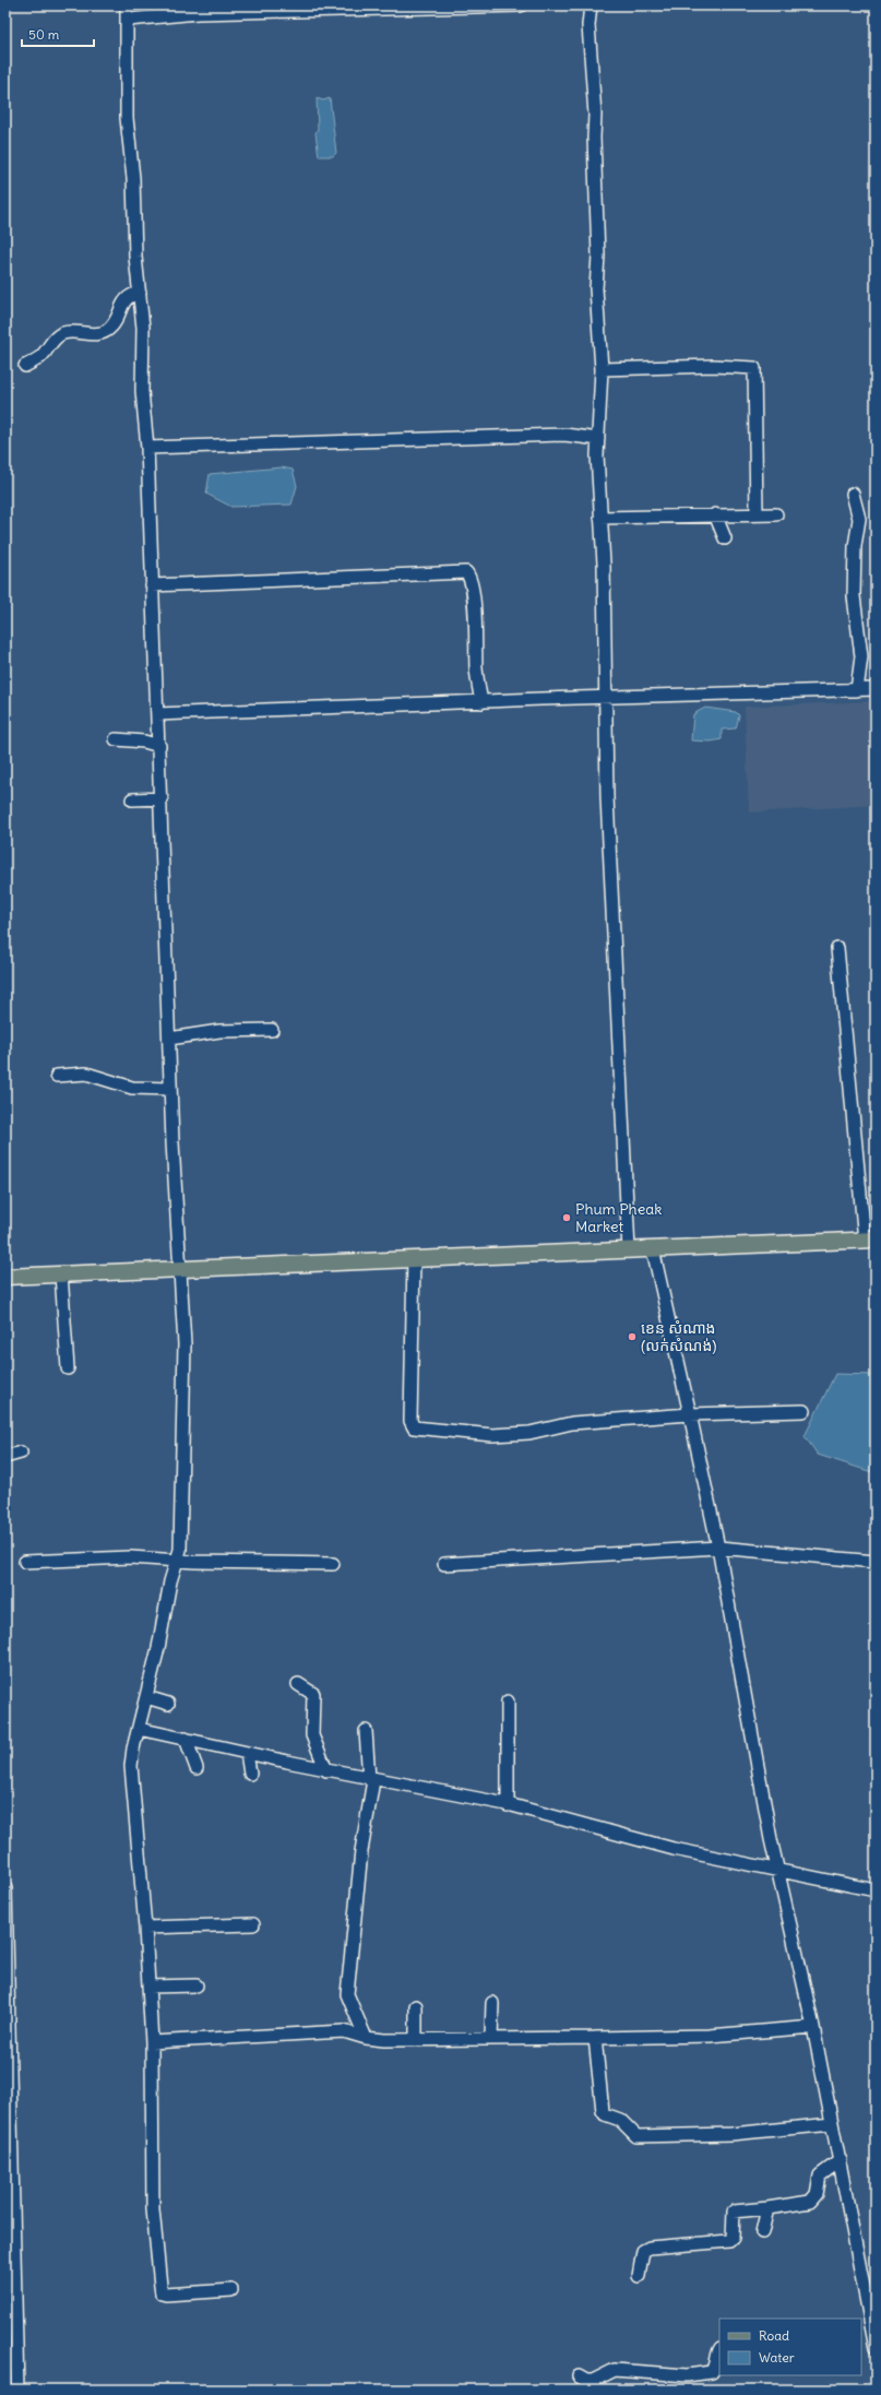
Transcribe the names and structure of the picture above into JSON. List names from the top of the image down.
{
  "places": ["Phum Pheak Market", "ខេន សំណាង (លក់សំណង់)"],
  "legend": ["Road", "Water"],
  "scale_bar": "50 m"
}
